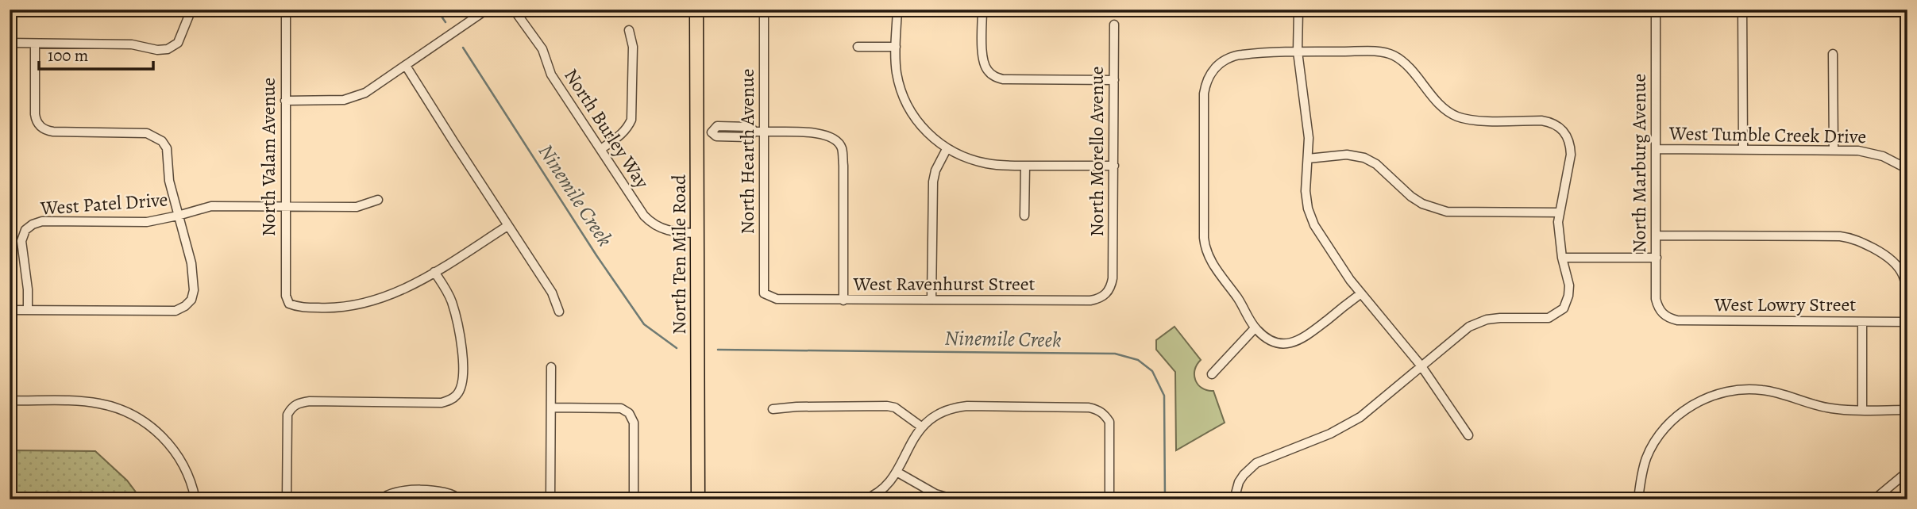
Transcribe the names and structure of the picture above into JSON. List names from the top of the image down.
{
  "streets": {
    "main road": ["North Ten Mile Road"],
    "street": [
      "North Burley Way",
      "West Tumble Creek Drive",
      "North Hearth Avenue",
      "North Morello Avenue",
      "North Valam Avenue",
      "North Marburg Avenue",
      "West Patel Drive",
      "West Ravenhurst Street",
      "West Lowry Street"
    ]
  },
  "crossings": [
    ["North Burley Way", "North Ten Mile Road"],
    ["West Tumble Creek Drive", "North Marburg Avenue"],
    ["North Hearth Avenue", "West Ravenhurst Street"],
    ["North Morello Avenue", "West Ravenhurst Street"],
    ["North Valam Avenue", "West Patel Drive"],
    ["North Marburg Avenue", "West Lowry Street"]
  ],
  "water": ["Ninemile Creek"],
  "scale_bar": "100 m"
}
